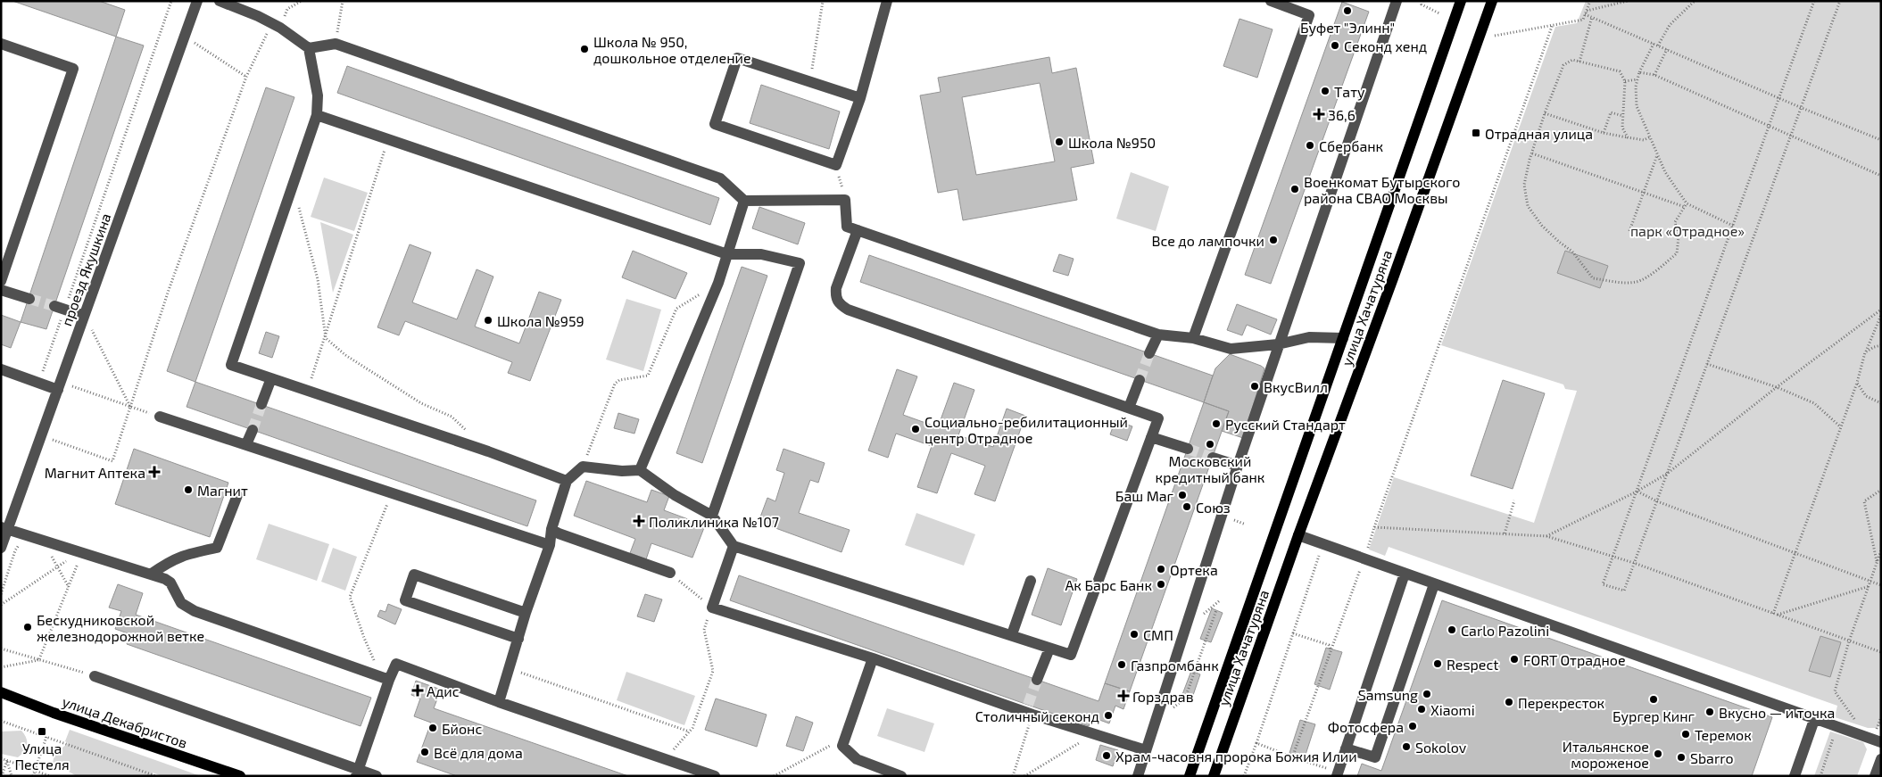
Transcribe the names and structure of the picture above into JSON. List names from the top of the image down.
{
  "streets": {
    "main road": ["улица Хачатуряна", "улица Декабристов"],
    "street": ["проезд Якушкина"]
  },
  "parks": ["парк «Отрадное»"],
  "places": {
    "other": [
      "Буфет \"Элинн\"",
      "Секонд хенд",
      "Школа № 950, дошкольное отделение",
      "Тату",
      "Школа №950",
      "Сбербанк",
      "Военкомат Бутырского района СВАО Москвы",
      "Все до лампочки",
      "Школа №959",
      "ВкусВилл",
      "Русский Стандарт",
      "Социально-ребилитационный центр Отрадное",
      "Московский кредитный банк",
      "Магнит",
      "Баш Маг",
      "Союз",
      "Ортека",
      "Ак Барс Банк",
      "Бескудниковской железнодорожной ветке",
      "Carlo Pazolini",
      "СМП",
      "FORT Отрадное",
      "Respect",
      "Газпромбанк",
      "Samsung",
      "Бургер Кинг",
      "Перекресток",
      "Xiaomi",
      "Вкусно — и точка",
      "Столичный секонд",
      "Фотосфера",
      "Бйонс",
      "Теремок",
      "Sokolov",
      "Всё для дома",
      "Итальянское мороженое",
      "Храм-часовня пророка Божия Илии",
      "Sbarro"
    ],
    "health": [
      "36,6",
      "Магнит Аптека",
      "Поликлиника №107",
      "Адис",
      "Горздрав"
    ],
    "transit": ["Отрадная улица", "Улица Пестеля"]
  }
}
